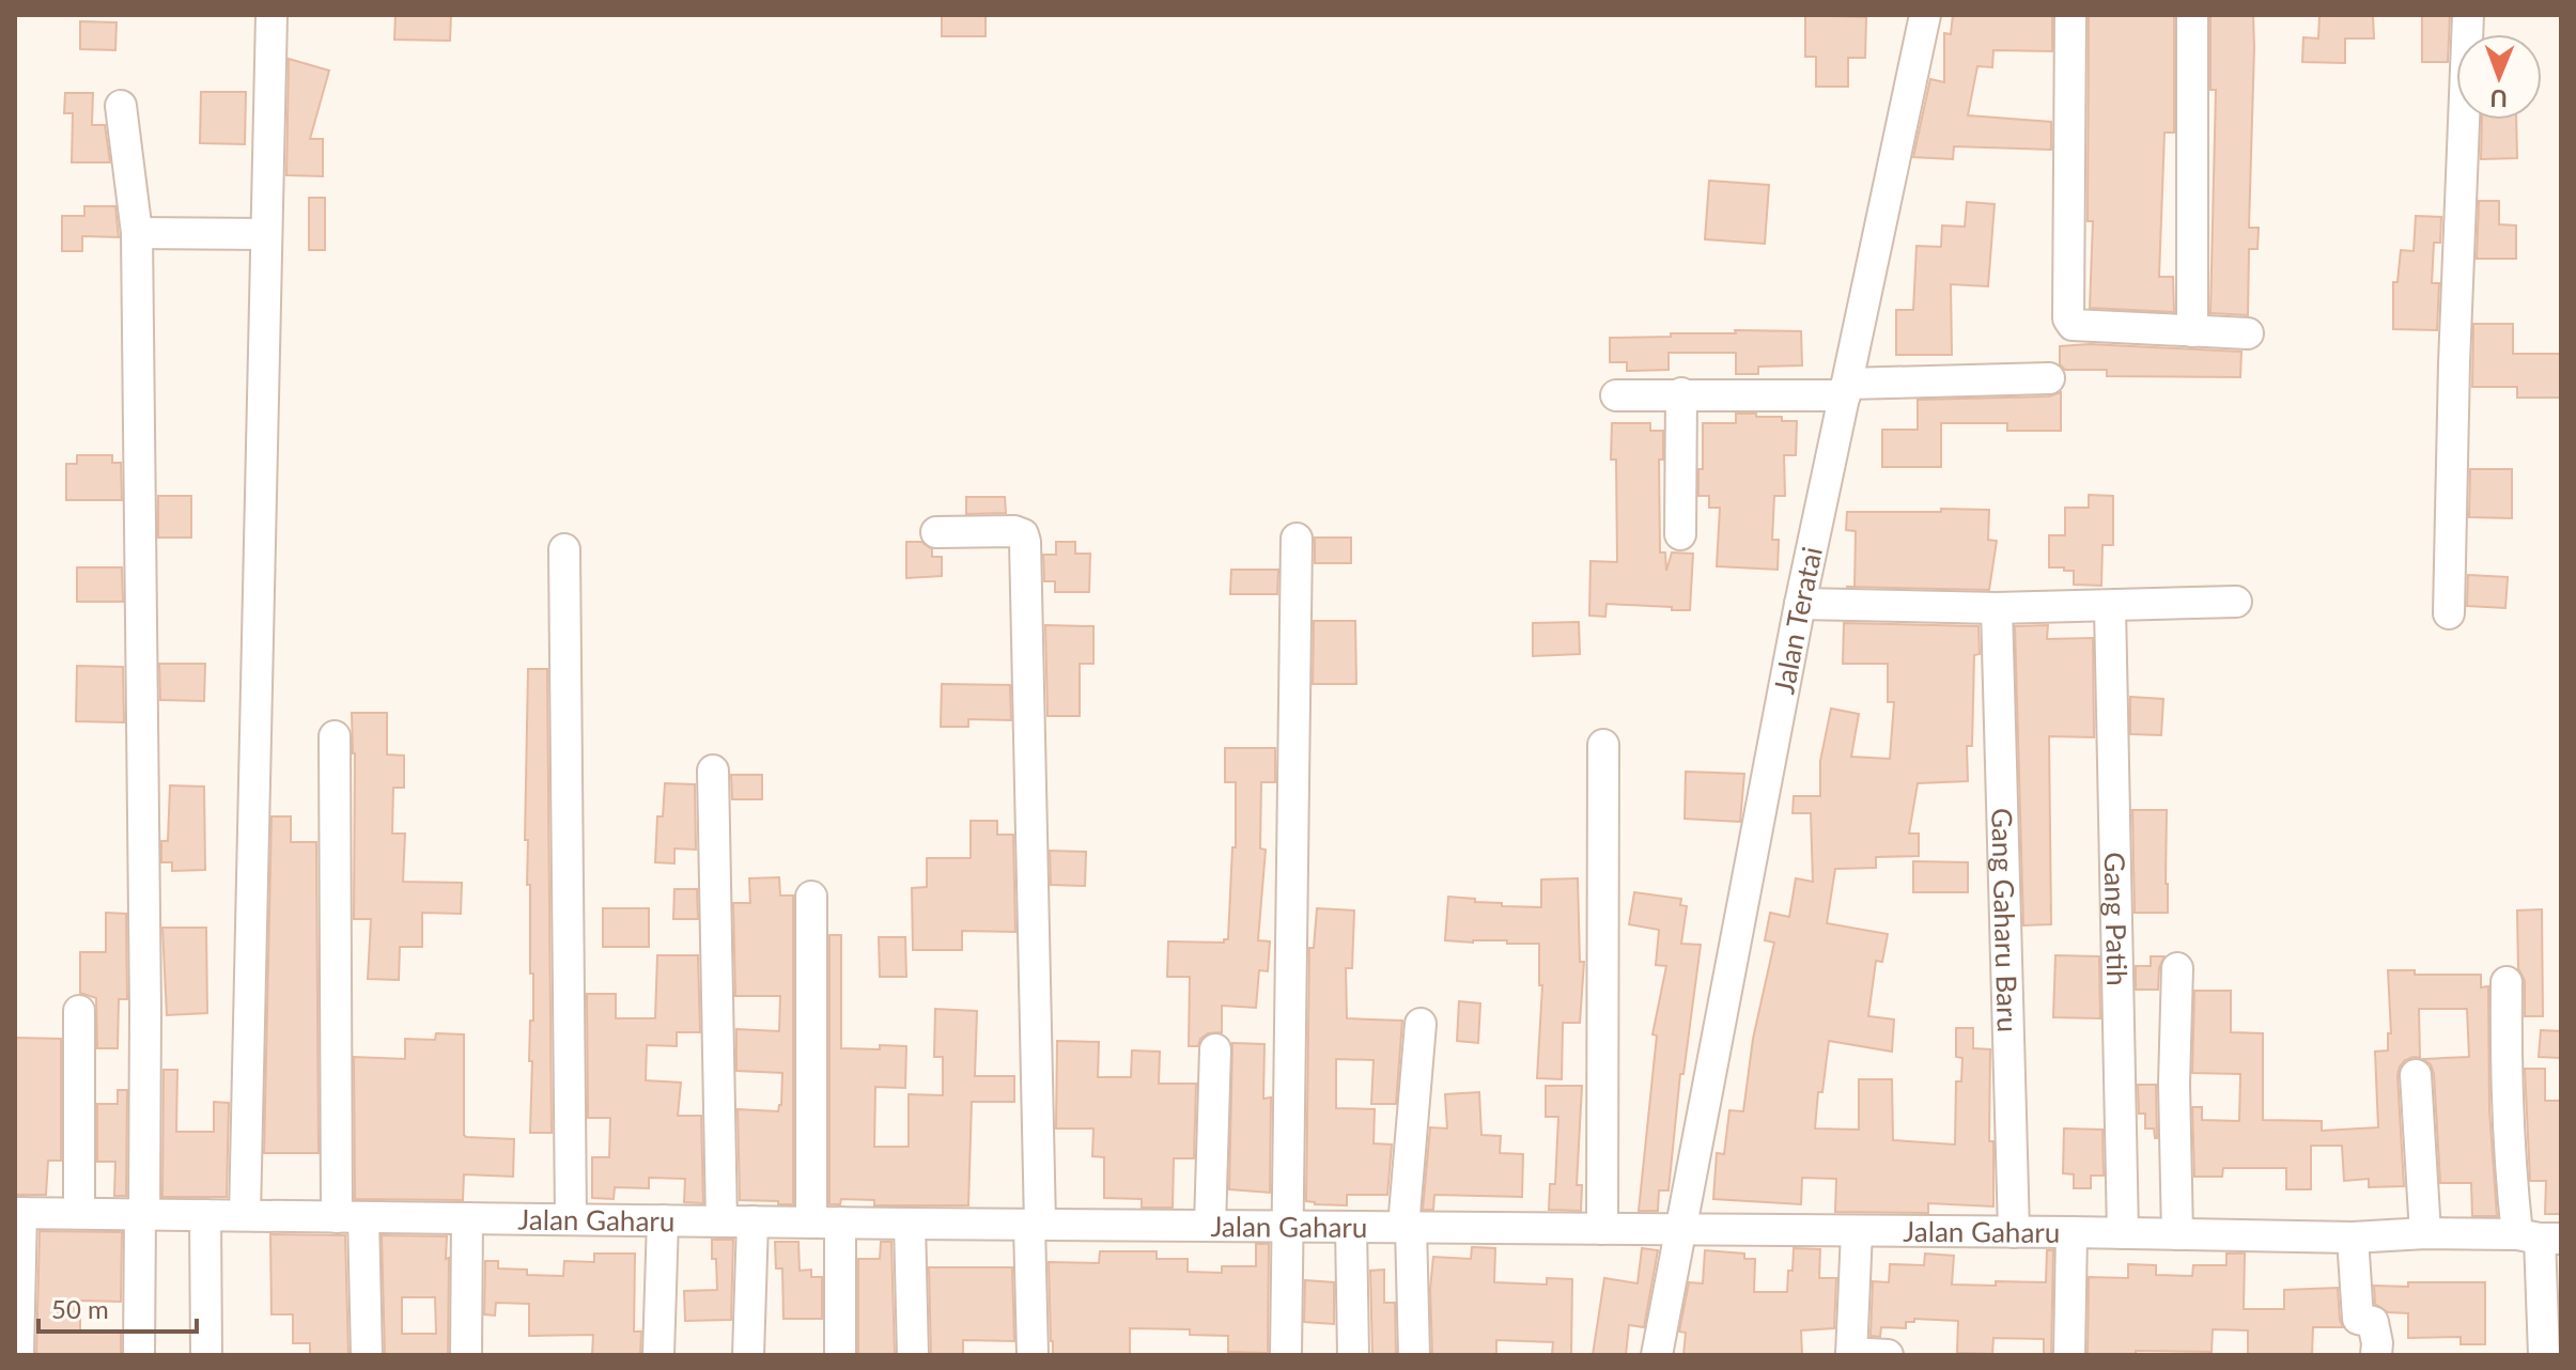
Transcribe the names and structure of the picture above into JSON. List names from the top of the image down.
{
  "streets": {
    "street": [
      "Jalan Teratai",
      "Gang Gaharu Baru",
      "Gang Patih",
      "Jalan Gaharu"
    ]
  },
  "crossings": [
    ["Jalan Teratai", "Jalan Gaharu"],
    ["Gang Gaharu Baru", "Jalan Gaharu"],
    ["Gang Patih", "Jalan Gaharu"]
  ],
  "scale_bar": "50 m",
  "north": "bottom"
}
